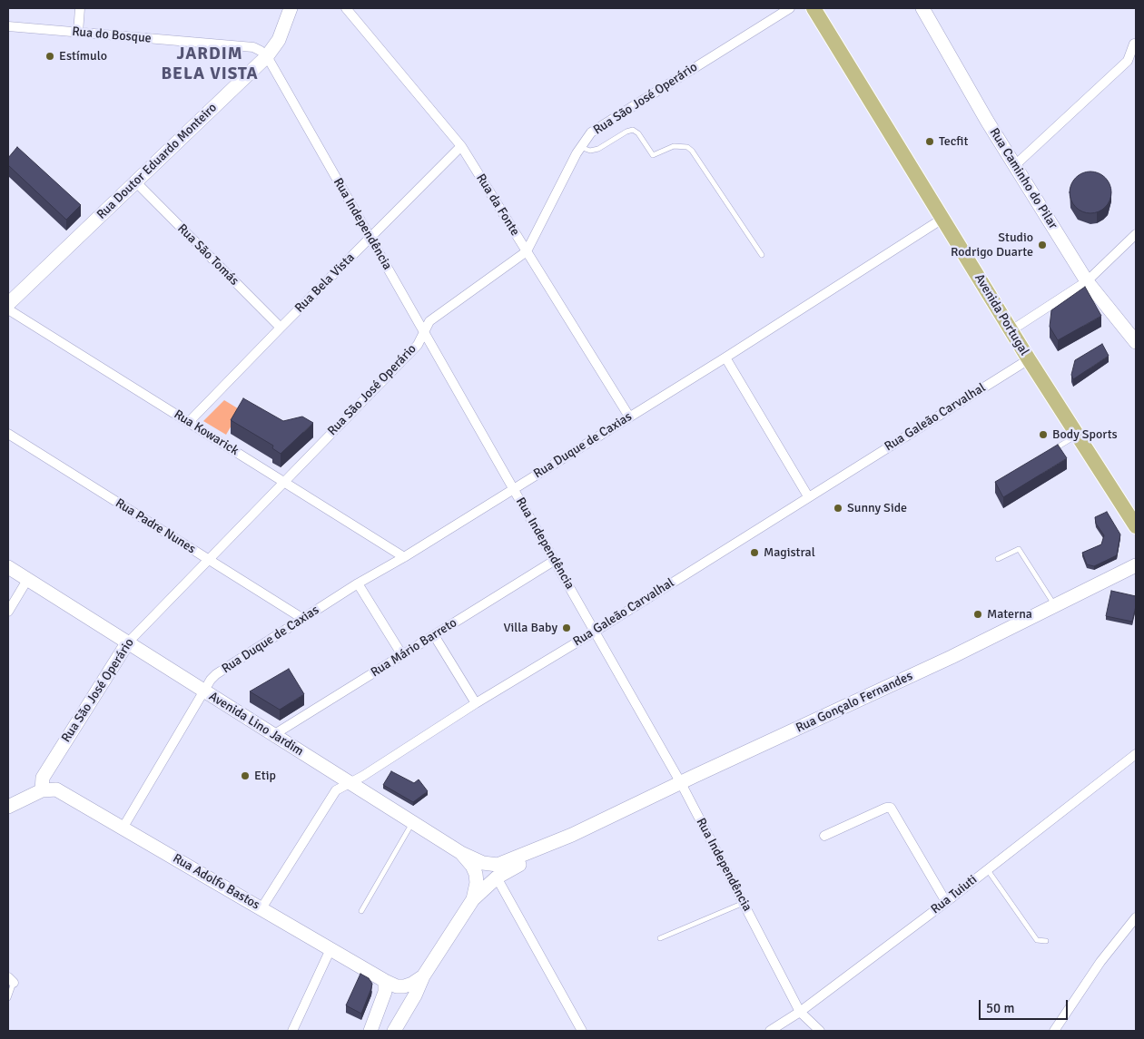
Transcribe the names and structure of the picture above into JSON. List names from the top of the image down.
{
  "streets": {
    "main road": [
      "Rua São José Operário",
      "Rua Doutor Eduardo Monteiro",
      "Rua Caminho do Pilar",
      "Avenida Portugal",
      "Rua Gonçalo Fernandes",
      "Avenida Lino Jardim",
      "Rua Adolfo Bastos"
    ],
    "street": [
      "Rua do Bosque",
      "Rua da Fonte",
      "Rua Independência",
      "Rua São Tomás",
      "Rua Bela Vista",
      "Rua Galeão Carvalhal",
      "Rua Kowarick",
      "Rua Duque de Caxias",
      "Rua Padre Nunes",
      "Rua Mário Barreto",
      "Rua Tuiuti"
    ]
  },
  "crossings": [
    ["Rua do Bosque", "Rua Doutor Eduardo Monteiro"],
    ["Rua do Bosque", "Rua Independência"],
    ["Rua São José Operário", "Rua da Fonte"],
    ["Rua São José Operário", "Rua Independência"],
    ["Rua São José Operário", "Rua Kowarick"],
    ["Rua São José Operário", "Rua Padre Nunes"],
    ["Rua São José Operário", "Avenida Lino Jardim"],
    ["Rua São José Operário", "Rua Adolfo Bastos"],
    ["Rua Doutor Eduardo Monteiro", "Rua Independência"],
    ["Rua Doutor Eduardo Monteiro", "Rua São Tomás"],
    ["Rua da Fonte", "Rua Bela Vista"],
    ["Rua da Fonte", "Rua Duque de Caxias"],
    ["Rua Independência", "Rua Bela Vista"],
    ["Rua Independência", "Rua Galeão Carvalhal"],
    ["Rua Independência", "Rua Duque de Caxias"],
    ["Rua Independência", "Rua Mário Barreto"],
    ["Rua Independência", "Rua Gonçalo Fernandes"],
    ["Rua Independência", "Rua Tuiuti"],
    ["Rua São Tomás", "Rua Bela Vista"],
    ["Rua Bela Vista", "Rua Kowarick"],
    ["Avenida Portugal", "Rua Galeão Carvalhal"],
    ["Avenida Portugal", "Rua Duque de Caxias"],
    ["Rua Galeão Carvalhal", "Avenida Lino Jardim"],
    ["Rua Galeão Carvalhal", "Rua Adolfo Bastos"],
    ["Rua Kowarick", "Rua Duque de Caxias"],
    ["Rua Duque de Caxias", "Rua Padre Nunes"],
    ["Rua Duque de Caxias", "Avenida Lino Jardim"],
    ["Rua Duque de Caxias", "Rua Adolfo Bastos"],
    ["Rua Mário Barreto", "Avenida Lino Jardim"],
    ["Rua Gonçalo Fernandes", "Avenida Lino Jardim"],
    ["Rua Gonçalo Fernandes", "Rua Adolfo Bastos"]
  ],
  "districts": ["JARDIM BELA VISTA"],
  "places": [
    "Estímulo",
    "Tecfit",
    "Studio Rodrigo Duarte",
    "Body Sports",
    "Sunny Side",
    "Magistral",
    "Materna",
    "Villa Baby",
    "Etip"
  ],
  "scale_bar": "50 m"
}
